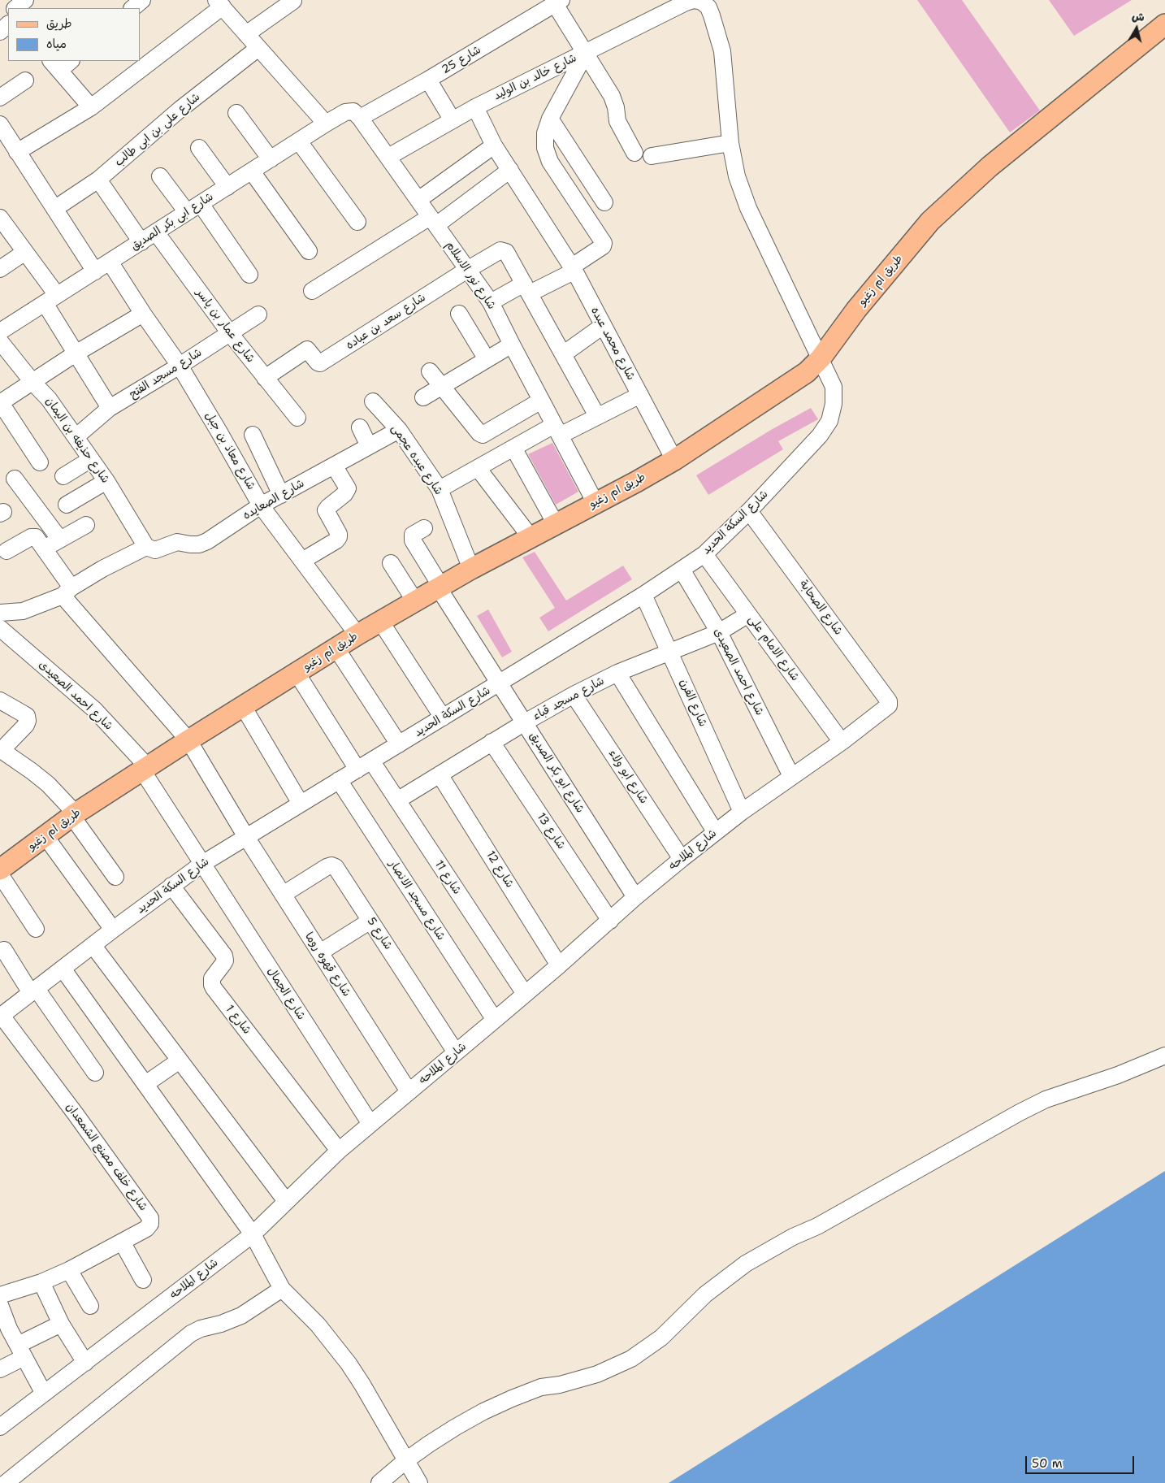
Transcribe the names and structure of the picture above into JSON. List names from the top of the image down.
{
  "streets": {
    "main road": ["طريق ام زغيو"],
    "street": [
      "شارع 25",
      "شارع خالد بن الوليد",
      "شارع على بن ابى طالب",
      "شارع ابى بكر الصديق",
      "شارع نور الاسلام",
      "شارع سعد بن عباده",
      "شارع عمار بن ياسر",
      "شارع محمد عبده",
      "شارع مسجد الفتح",
      "شارع حذيفه بن اليمان",
      "شارع معاذ بن جبل",
      "شارع عبده عجمى",
      "شارع الصعايده",
      "شارع السكة الحديد",
      "شارع الصحابة",
      "شارع الامام على",
      "شارع احمد الصعيدى",
      "شارع مسجد قباء",
      "شارع الفرن",
      "شارع ابو بكر الصديق",
      "شارع ابو ولاء",
      "شارع 13",
      "شارع الملاحه",
      "شارع 12",
      "شارع 11",
      "شارع مسجد الانصار",
      "شارع 5",
      "شارع قهوه روما",
      "شارع الجمال",
      "شارع 1",
      "شارع خلف مصنع الشمعدان"
    ]
  },
  "crossings": [
    ["شارع 25", "شارع ابى بكر الصديق"],
    ["شارع 25", "شارع نور الاسلام"],
    ["شارع خالد بن الوليد", "شارع نور الاسلام"],
    ["شارع خالد بن الوليد", "شارع محمد عبده"],
    ["شارع خالد بن الوليد", "شارع السكة الحديد"],
    ["شارع ابى بكر الصديق", "شارع نور الاسلام"],
    ["شارع ابى بكر الصديق", "شارع عمار بن ياسر"],
    ["شارع ابى بكر الصديق", "شارع معاذ بن جبل"],
    ["شارع نور الاسلام", "طريق ام زغيو"],
    ["شارع نور الاسلام", "شارع سعد بن عباده"],
    ["طريق ام زغيو", "شارع محمد عبده"],
    ["طريق ام زغيو", "شارع معاذ بن جبل"],
    ["طريق ام زغيو", "شارع عبده عجمى"],
    ["طريق ام زغيو", "شارع السكة الحديد"],
    ["طريق ام زغيو", "شارع احمد الصعيدى"],
    ["طريق ام زغيو", "شارع ابو بكر الصديق"],
    ["طريق ام زغيو", "شارع قهوه روما"],
    ["شارع سعد بن عباده", "شارع عمار بن ياسر"],
    ["شارع عمار بن ياسر", "شارع مسجد الفتح"],
    ["شارع مسجد الفتح", "شارع حذيفه بن اليمان"],
    ["شارع مسجد الفتح", "شارع معاذ بن جبل"],
    ["شارع حذيفه بن اليمان", "شارع الصعايده"],
    ["شارع معاذ بن جبل", "شارع الصعايده"],
    ["شارع عبده عجمى", "شارع الصعايده"],
    ["شارع السكة الحديد", "شارع الصحابة"],
    ["شارع السكة الحديد", "شارع الامام على"],
    ["شارع السكة الحديد", "شارع احمد الصعيدى"],
    ["شارع السكة الحديد", "شارع الفرن"],
    ["شارع السكة الحديد", "شارع ابو بكر الصديق"],
    ["شارع السكة الحديد", "شارع 11"],
    ["شارع السكة الحديد", "شارع مسجد الانصار"],
    ["شارع السكة الحديد", "شارع قهوه روما"],
    ["شارع السكة الحديد", "شارع الجمال"],
    ["شارع السكة الحديد", "شارع 1"],
    ["شارع السكة الحديد", "شارع خلف مصنع الشمعدان"],
    ["شارع الصحابة", "شارع الملاحه"],
    ["شارع الامام على", "شارع مسجد قباء"],
    ["شارع الامام على", "شارع الملاحه"],
    ["شارع احمد الصعيدى", "شارع مسجد قباء"],
    ["شارع احمد الصعيدى", "شارع الملاحه"],
    ["شارع احمد الصعيدى", "شارع الجمال"],
    ["شارع مسجد قباء", "شارع الفرن"],
    ["شارع مسجد قباء", "شارع ابو بكر الصديق"],
    ["شارع مسجد قباء", "شارع ابو ولاء"],
    ["شارع مسجد قباء", "شارع 13"],
    ["شارع مسجد قباء", "شارع 12"],
    ["شارع مسجد قباء", "شارع 11"],
    ["شارع الفرن", "شارع الملاحه"],
    ["شارع ابو بكر الصديق", "شارع الملاحه"],
    ["شارع ابو ولاء", "شارع الملاحه"],
    ["شارع 13", "شارع الملاحه"],
    ["شارع الملاحه", "شارع 12"],
    ["شارع الملاحه", "شارع 11"],
    ["شارع الملاحه", "شارع مسجد الانصار"],
    ["شارع الملاحه", "شارع 5"],
    ["شارع الملاحه", "شارع قهوه روما"],
    ["شارع الملاحه", "شارع الجمال"],
    ["شارع الملاحه", "شارع 1"],
    ["شارع 5", "شارع قهوه روما"]
  ],
  "legend": ["طريق", "مياه"],
  "scale_bar": "50 m",
  "north": "top"
}
